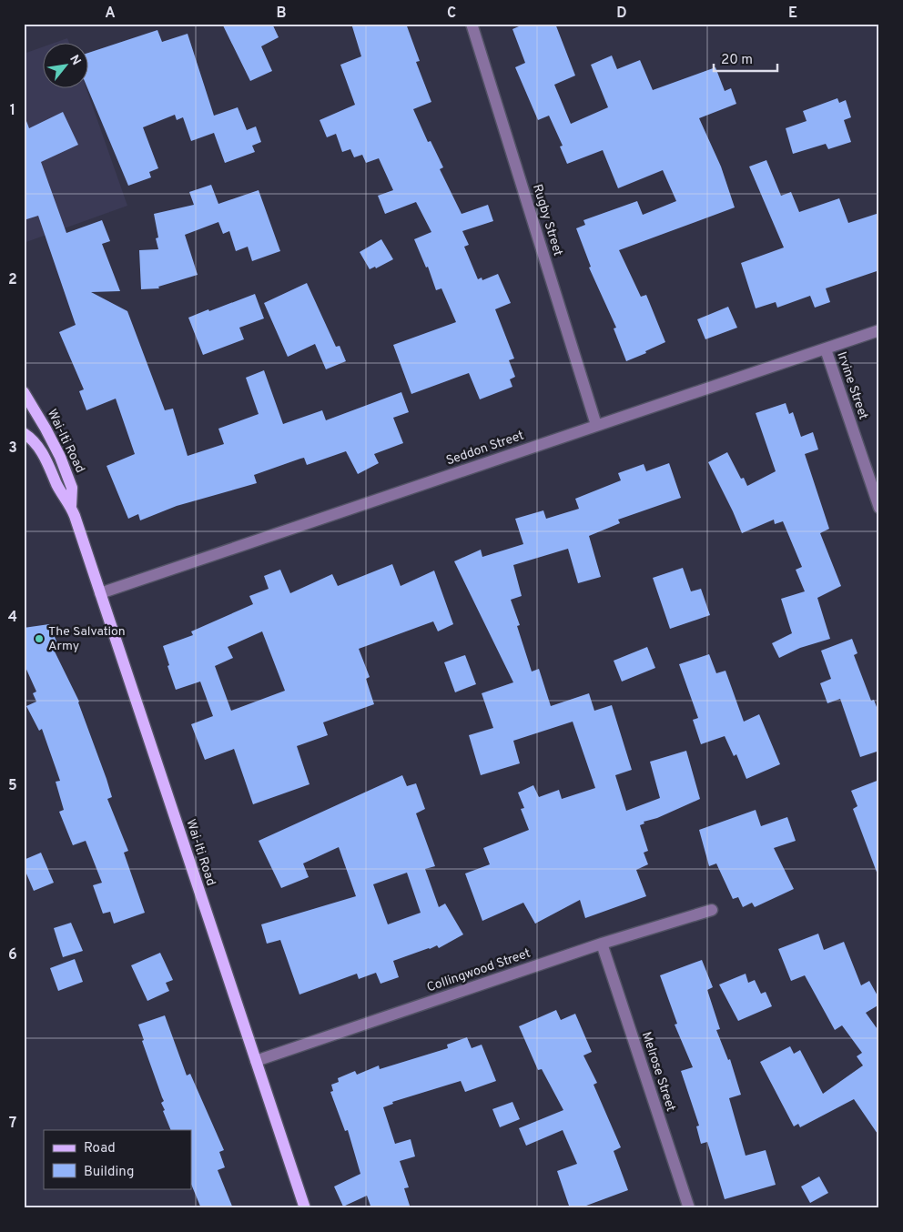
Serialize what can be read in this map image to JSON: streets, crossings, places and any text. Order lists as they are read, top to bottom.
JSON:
{
  "streets": {
    "main road": ["Wai-Iti Road"],
    "street": [
      "Rugby Street",
      "Irvine Street",
      "Seddon Street",
      "Collingwood Street",
      "Melrose Street"
    ]
  },
  "crossings": [
    ["Rugby Street", "Seddon Street"],
    ["Irvine Street", "Seddon Street"],
    ["Wai-Iti Road", "Seddon Street"],
    ["Wai-Iti Road", "Collingwood Street"],
    ["Collingwood Street", "Melrose Street"]
  ],
  "places": ["The Salvation Army"],
  "legend": ["Road", "Building"],
  "scale_bar": "20 m",
  "north": "top right",
  "grid": {
    "columns": [
      "A",
      "B",
      "C",
      "D",
      "E"
    ],
    "rows": [
      "1",
      "2",
      "3",
      "4",
      "5",
      "6",
      "7"
    ]
  }
}
